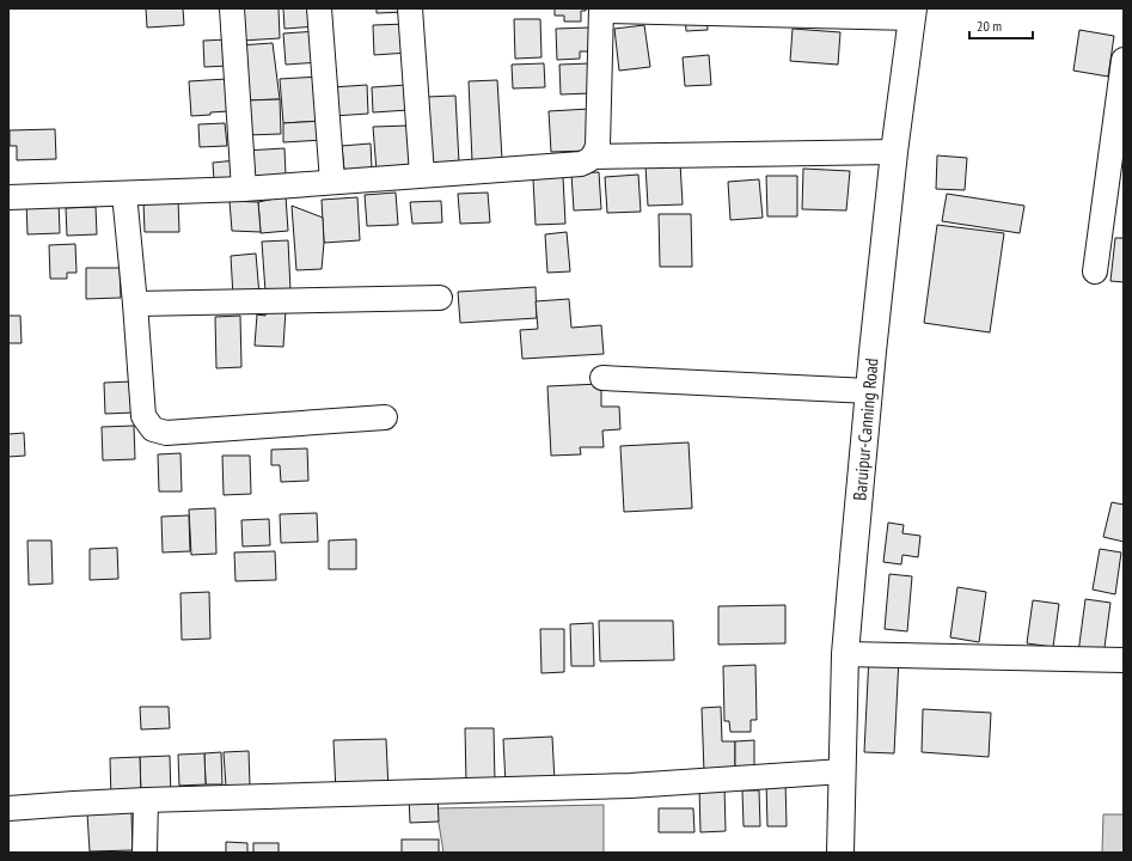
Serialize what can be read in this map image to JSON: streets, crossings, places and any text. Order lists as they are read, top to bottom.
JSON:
{
  "streets": {
    "main road": ["Baruipur-Canning Road"]
  },
  "scale_bar": "20 m"
}
